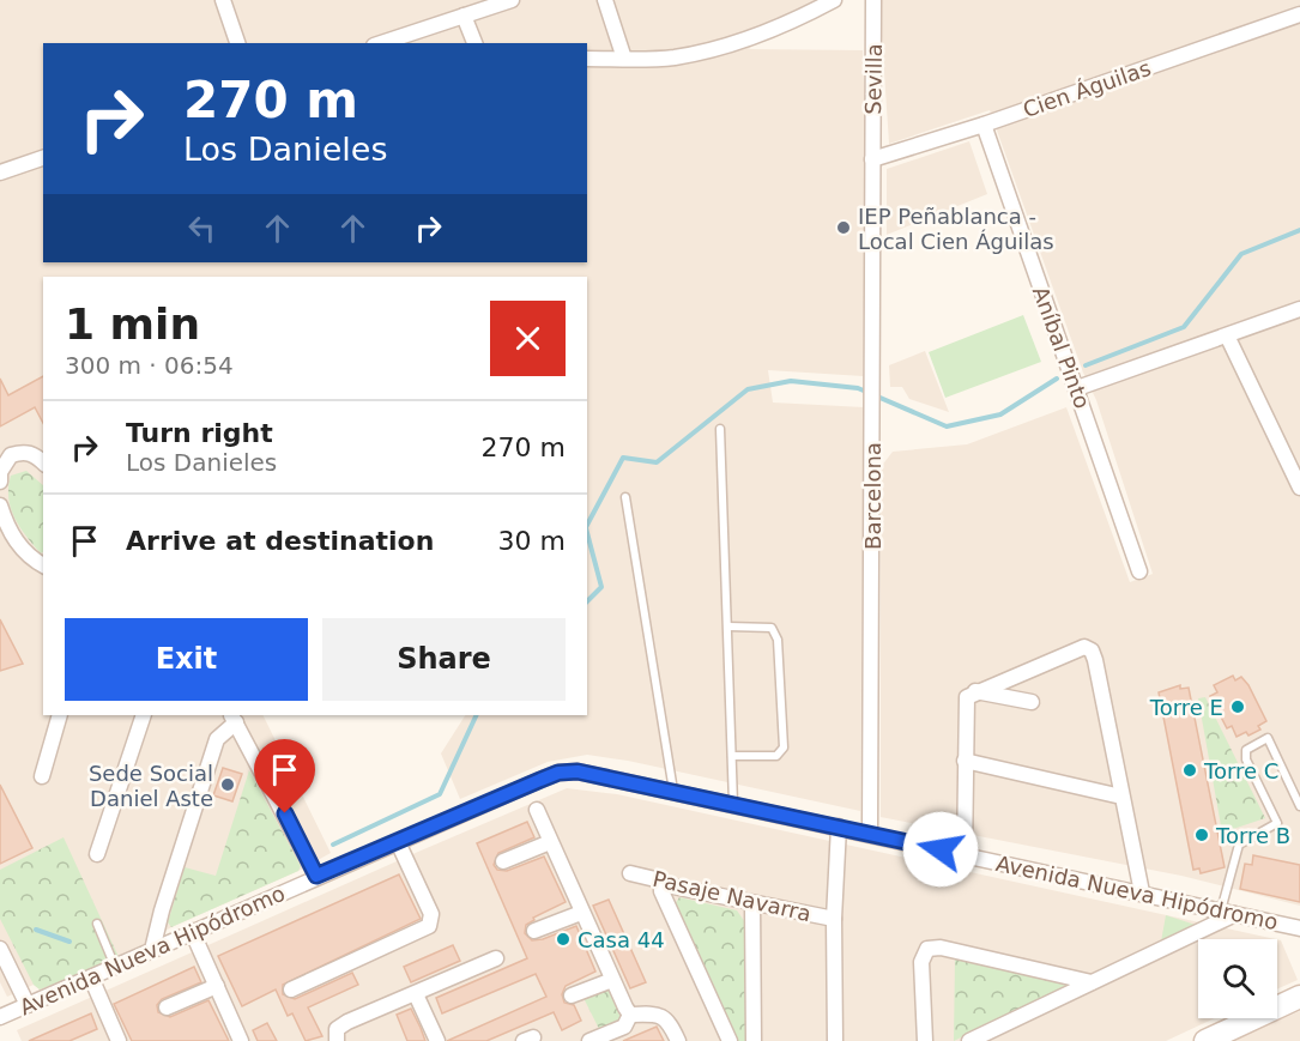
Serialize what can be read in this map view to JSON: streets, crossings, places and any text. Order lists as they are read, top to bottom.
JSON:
{
  "streets": {
    "street": [
      "Sevilla",
      "Cien Águilas",
      "Aníbal Pinto",
      "Barcelona",
      "Avenida Nueva Hipódromo",
      "Pasaje Navarra"
    ]
  },
  "crossings": [
    ["Sevilla", "Cien Águilas"],
    ["Sevilla", "Barcelona"],
    ["Cien Águilas", "Aníbal Pinto"],
    ["Cien Águilas", "Barcelona"],
    ["Barcelona", "Avenida Nueva Hipódromo"]
  ],
  "places": [
    "IEP Peñablanca - Local Cien Águilas",
    "Torre E",
    "Torre C",
    "Sede Social Daniel Aste",
    "Torre B",
    "Casa 44"
  ],
  "page": {
    "turn": ["270 m", "Los Danieles"],
    "heading": ["1 min", "300 m · 06:54"],
    "list": [
      {
        "name": "Turn right",
        "note": "Los Danieles",
        "value": "270 m"
      },
      {
        "name": "Arrive at destination",
        "value": "30 m"
      }
    ],
    "buttons": ["Exit", "Share"]
  }
}
